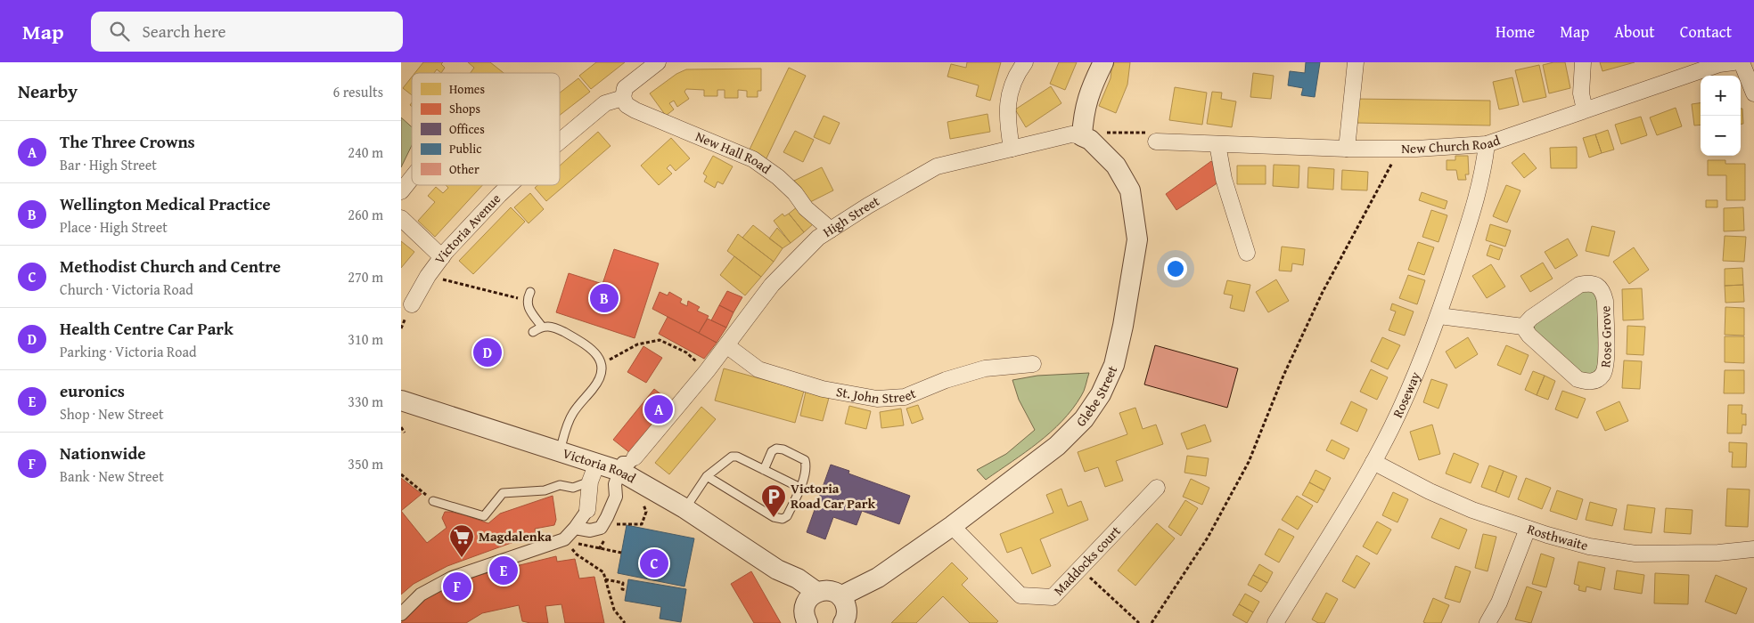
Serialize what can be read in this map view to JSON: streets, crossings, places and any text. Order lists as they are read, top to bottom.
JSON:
{
  "streets": {
    "street": [
      "New Church Road",
      "New Hall Road",
      "High Street",
      "Victoria Avenue",
      "Rose Grove",
      "St. John Street",
      "Glebe Street",
      "Roseway",
      "Victoria Road",
      "Rosthwaite",
      "Maddocks court"
    ]
  },
  "crossings": [
    ["New Church Road", "Roseway"],
    ["New Hall Road", "High Street"],
    ["New Hall Road", "Victoria Avenue"],
    ["High Street", "St. John Street"],
    ["High Street", "Glebe Street"],
    ["Glebe Street", "Victoria Road"],
    ["Glebe Street", "Maddocks court"],
    ["Roseway", "Rosthwaite"]
  ],
  "places": {
    "parking": ["Victoria Road Car Park"],
    "supermarket": ["Magdalenka"]
  },
  "legend": [
    "Homes",
    "Shops",
    "Offices",
    "Public",
    "Other"
  ],
  "page": {
    "header": "Map",
    "search": "Search here",
    "nav": [
      "Home",
      "Map",
      "About",
      "Contact"
    ],
    "heading": ["Nearby", "6 results"],
    "map_buttons": ["+", "−"],
    "list": [
      {
        "mark": "A",
        "name": "The Three Crowns",
        "note": "Bar · High Street",
        "value": "240 m"
      },
      {
        "mark": "B",
        "name": "Wellington Medical Practice",
        "note": "Place · High Street",
        "value": "260 m"
      },
      {
        "mark": "C",
        "name": "Methodist Church and Centre",
        "note": "Church · Victoria Road",
        "value": "270 m"
      },
      {
        "mark": "D",
        "name": "Health Centre Car Park",
        "note": "Parking · Victoria Road",
        "value": "310 m"
      },
      {
        "mark": "E",
        "name": "euronics",
        "note": "Shop · New Street",
        "value": "330 m"
      },
      {
        "mark": "F",
        "name": "Nationwide",
        "note": "Bank · New Street",
        "value": "350 m"
      }
    ],
    "pins": [
      "B",
      "D",
      "A",
      "C",
      "E",
      "F"
    ]
  }
}
